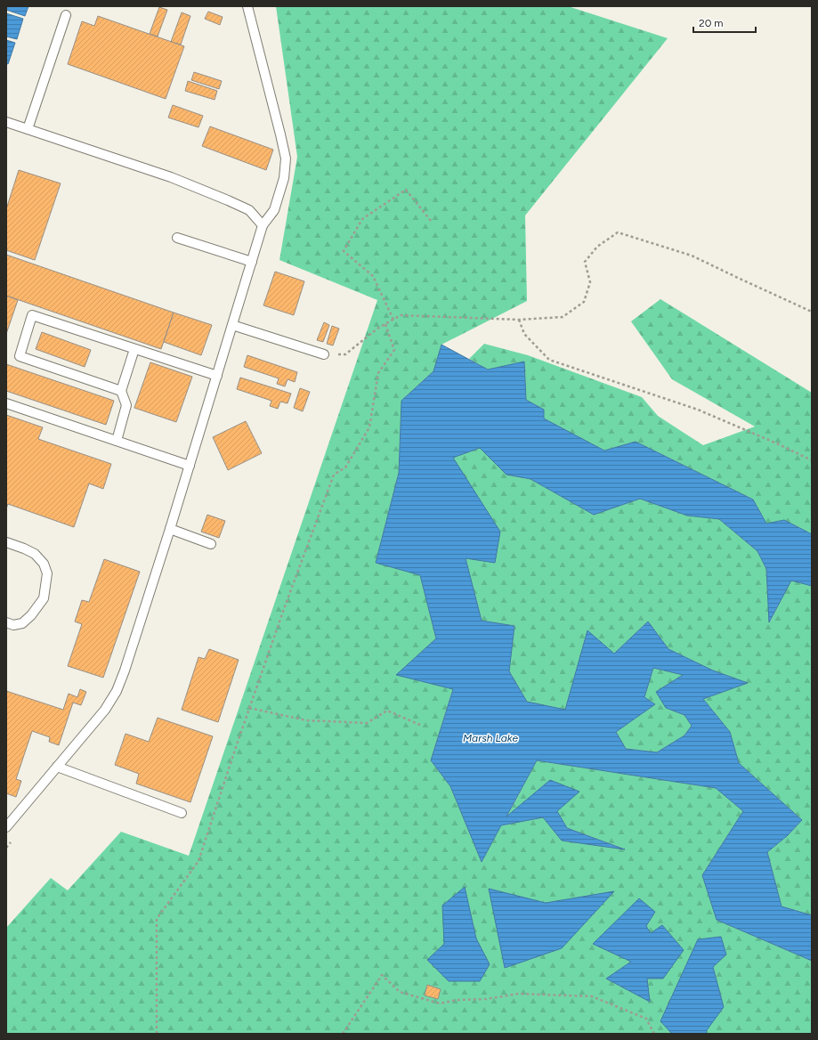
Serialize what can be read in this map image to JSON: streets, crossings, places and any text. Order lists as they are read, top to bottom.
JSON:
{
  "water": ["Marsh Lake"],
  "scale_bar": "20 m"
}
